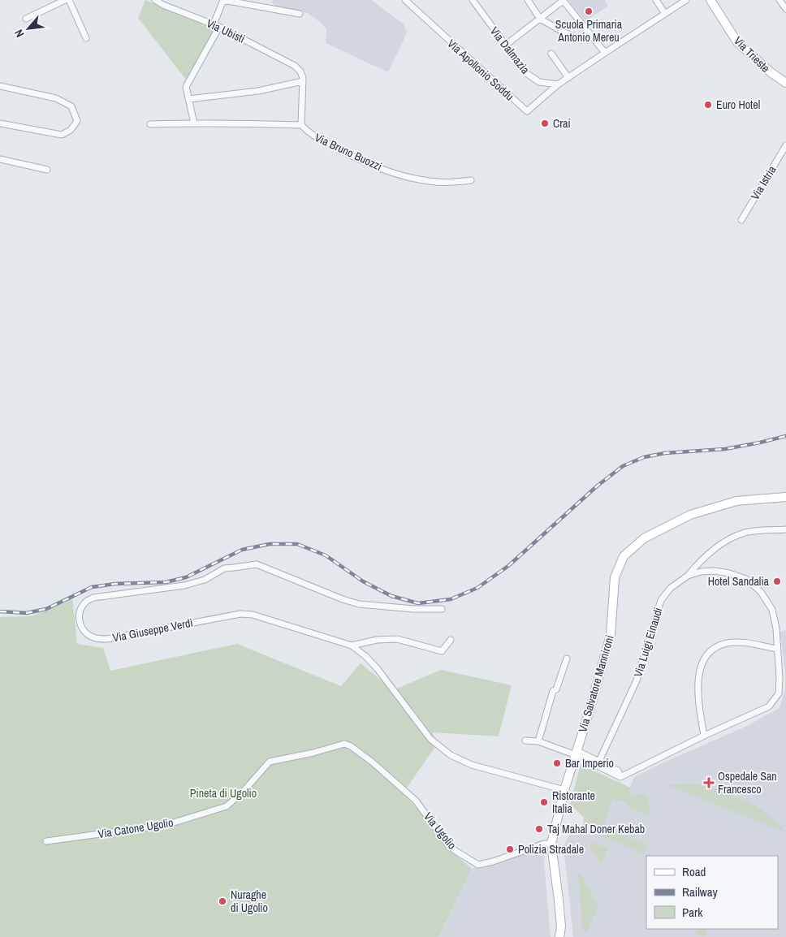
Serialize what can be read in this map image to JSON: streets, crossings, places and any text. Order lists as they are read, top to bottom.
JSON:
{
  "streets": {
    "street": [
      "Via Ubisti",
      "Via Dalmazia",
      "Via Trieste",
      "Via Apollonio Soddu",
      "Via Bruno Buozzi",
      "Via Istria",
      "Via Giuseppe Verdi",
      "Via Luigi Einaudi",
      "Via Salvatore Mannironi",
      "Via Catone Ugolio",
      "Via Ugolio"
    ]
  },
  "crossings": [
    ["Via Dalmazia", "Via Apollonio Soddu"],
    ["Via Giuseppe Verdi", "Via Salvatore Mannironi"],
    ["Via Salvatore Mannironi", "Via Ugolio"],
    ["Via Catone Ugolio", "Via Ugolio"]
  ],
  "parks": ["Pineta di Ugolio"],
  "places": {
    "other": [
      "Scuola Primaria Antonio Mereu",
      "Euro Hotel",
      "Crai",
      "Hotel Sandalia",
      "Bar Imperio",
      "Ristorante Italia",
      "Taj Mahal Doner Kebab",
      "Polizia Stradale",
      "Nuraghe di Ugolio"
    ],
    "health": ["Ospedale San Francesco"]
  },
  "legend": ["Road", "Railway", "Park"],
  "north": "bottom left"
}
